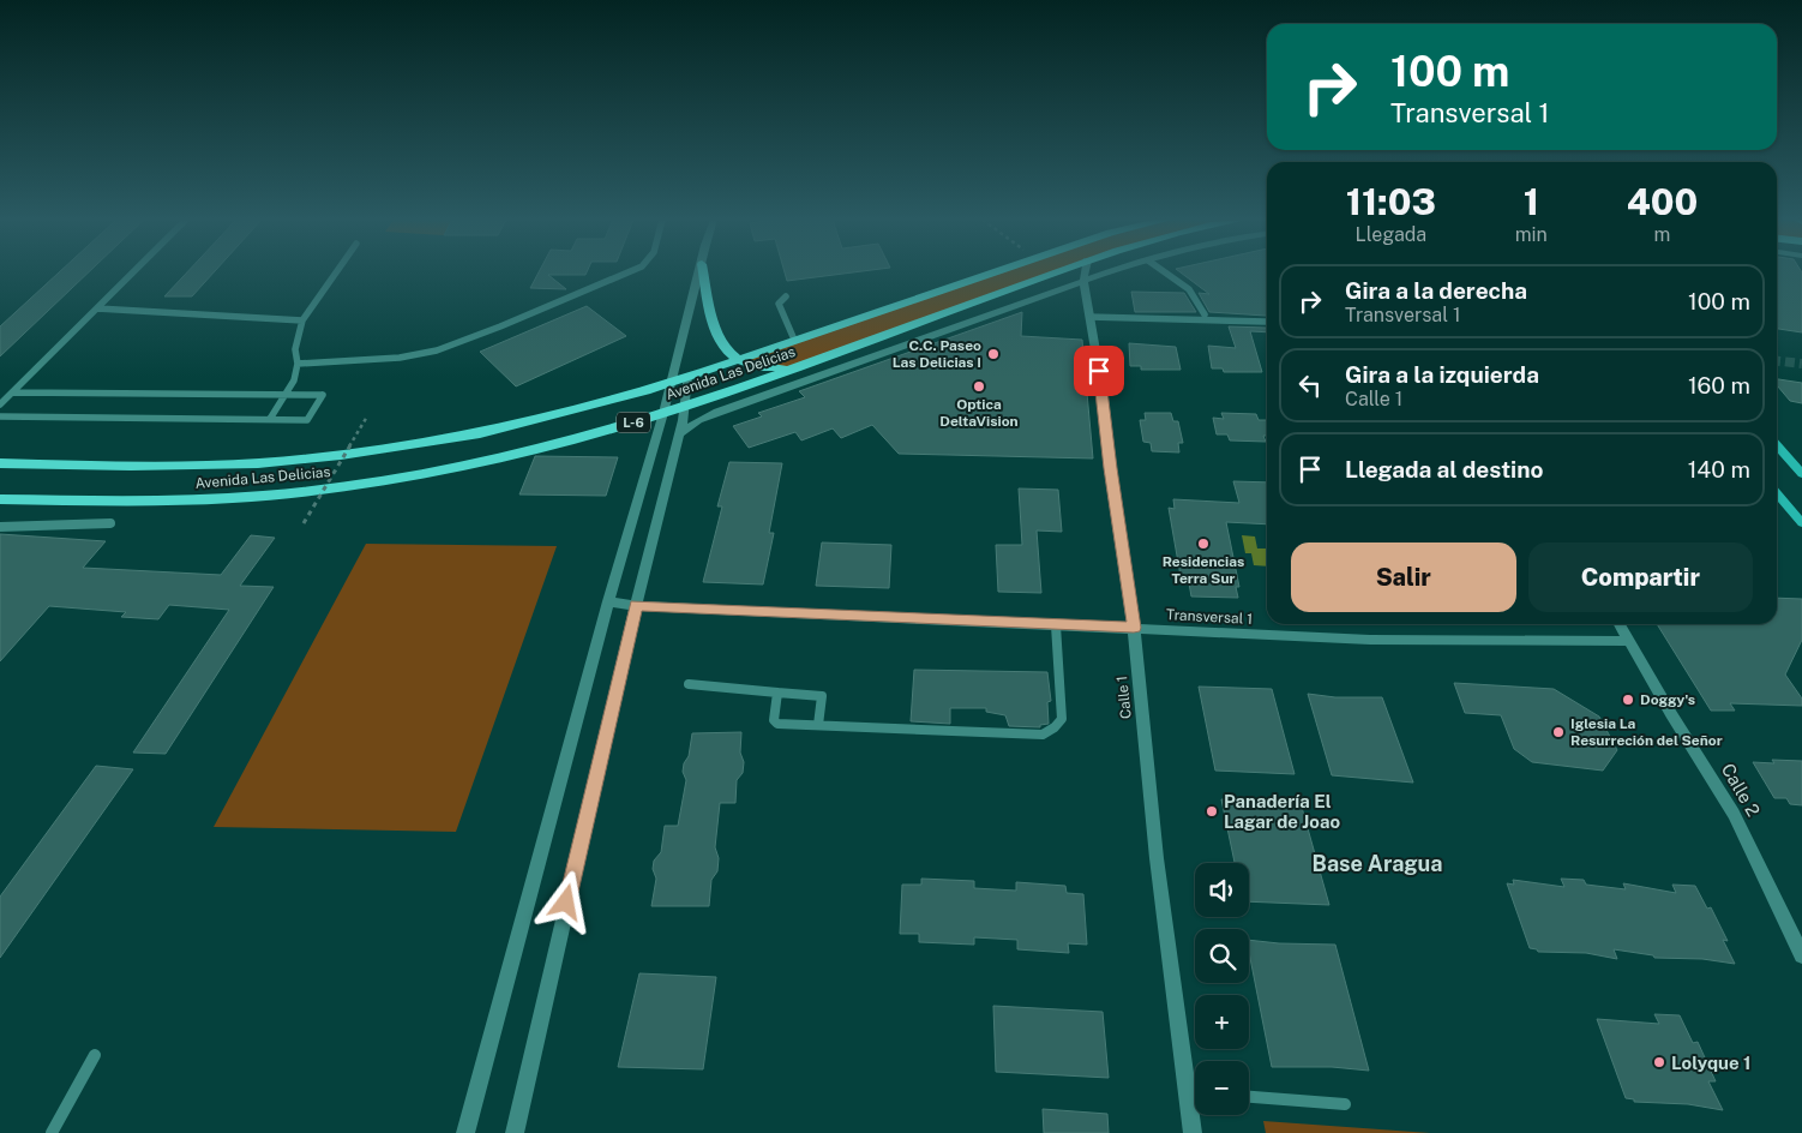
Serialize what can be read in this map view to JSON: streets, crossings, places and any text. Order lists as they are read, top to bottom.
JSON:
{
  "streets": {
    "main road": ["Avenida Las Delicias", "L-6"],
    "street": ["Transversal 1", "Calle 1", "Calle 2"]
  },
  "crossings": [
    ["Avenida Las Delicias", "L-6"],
    ["Transversal 1", "Calle 1"],
    ["Transversal 1", "Calle 2"]
  ],
  "districts": ["Base Aragua"],
  "places": [
    "C.C. Paseo Las Delicias I",
    "Optica DeltaVision",
    "Residencias Terra Sur",
    "Doggy's",
    "Iglesia La Resurreción del Señor",
    "Panadería El Lagar de Joao",
    "Lolyque 1"
  ],
  "page": {
    "turn": ["100 m", "Transversal 1"],
    "eta": [
      "11:03",
      "Llegada",
      "1",
      "min",
      "400",
      "m"
    ],
    "list": [
      {
        "name": "Gira a la derecha",
        "note": "Transversal 1",
        "value": "100 m"
      },
      {
        "name": "Gira a la izquierda",
        "note": "Calle 1",
        "value": "160 m"
      },
      {
        "name": "Llegada al destino",
        "value": "140 m"
      }
    ],
    "buttons": ["Salir", "Compartir"],
    "map_buttons": ["+", "−"]
  }
}
